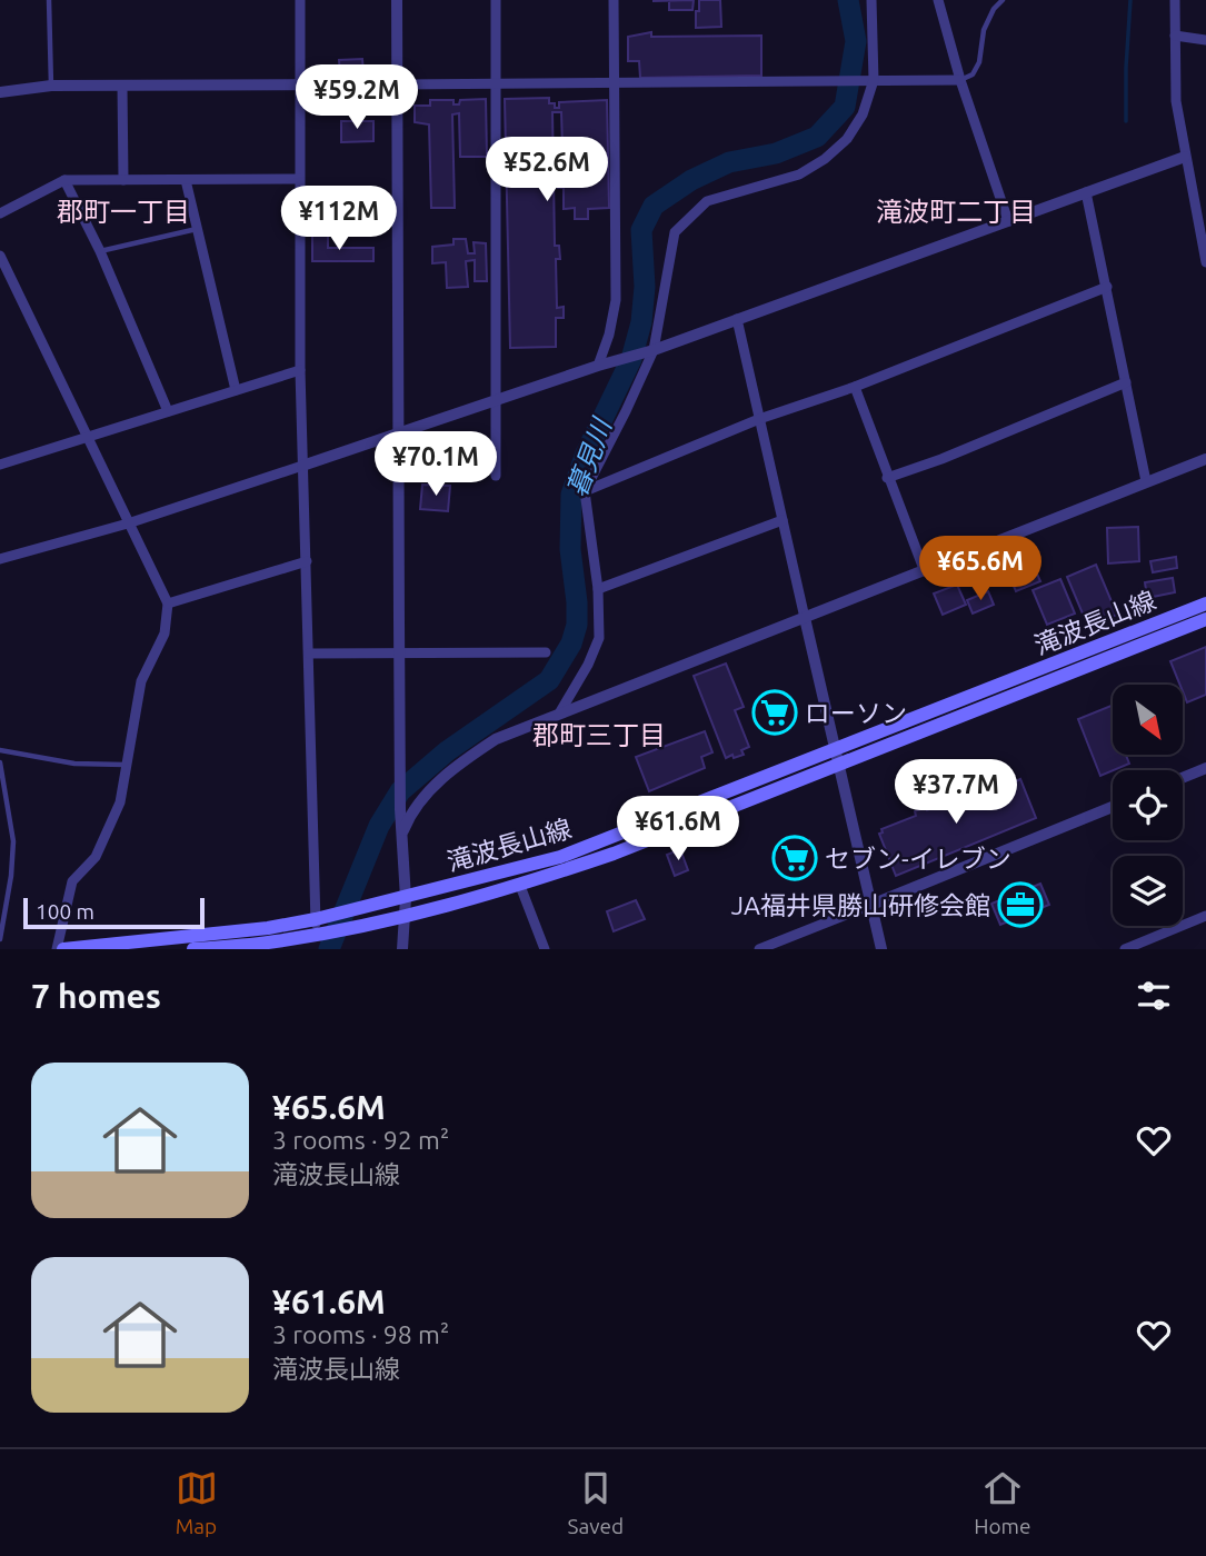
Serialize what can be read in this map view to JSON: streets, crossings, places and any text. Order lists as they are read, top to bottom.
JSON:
{
  "streets": {
    "main road": ["滝波長山線"]
  },
  "districts": ["郡町一丁目", "滝波町二丁目", "郡町三丁目"],
  "water": ["暮見川"],
  "places": {
    "supermarket": ["ローソン", "セブン-イレブン"],
    "office": ["JA福井県勝山研修会館"]
  },
  "scale_bar": "100 m",
  "north": "bottom right",
  "page": {
    "price": [
      "¥59.2M",
      "¥52.6M",
      "¥112M",
      "¥70.1M",
      "¥65.6M",
      "¥37.7M",
      "¥61.6M"
    ],
    "scale": "100 m",
    "heading": "7 homes",
    "list": [
      {
        "name": "¥65.6M",
        "note": "3 rooms · 92 m² · 滝波長山線"
      },
      {
        "name": "¥61.6M",
        "note": "3 rooms · 98 m² · 滝波長山線"
      }
    ],
    "tabs": ["Map", "Saved", "Home"]
  }
}
